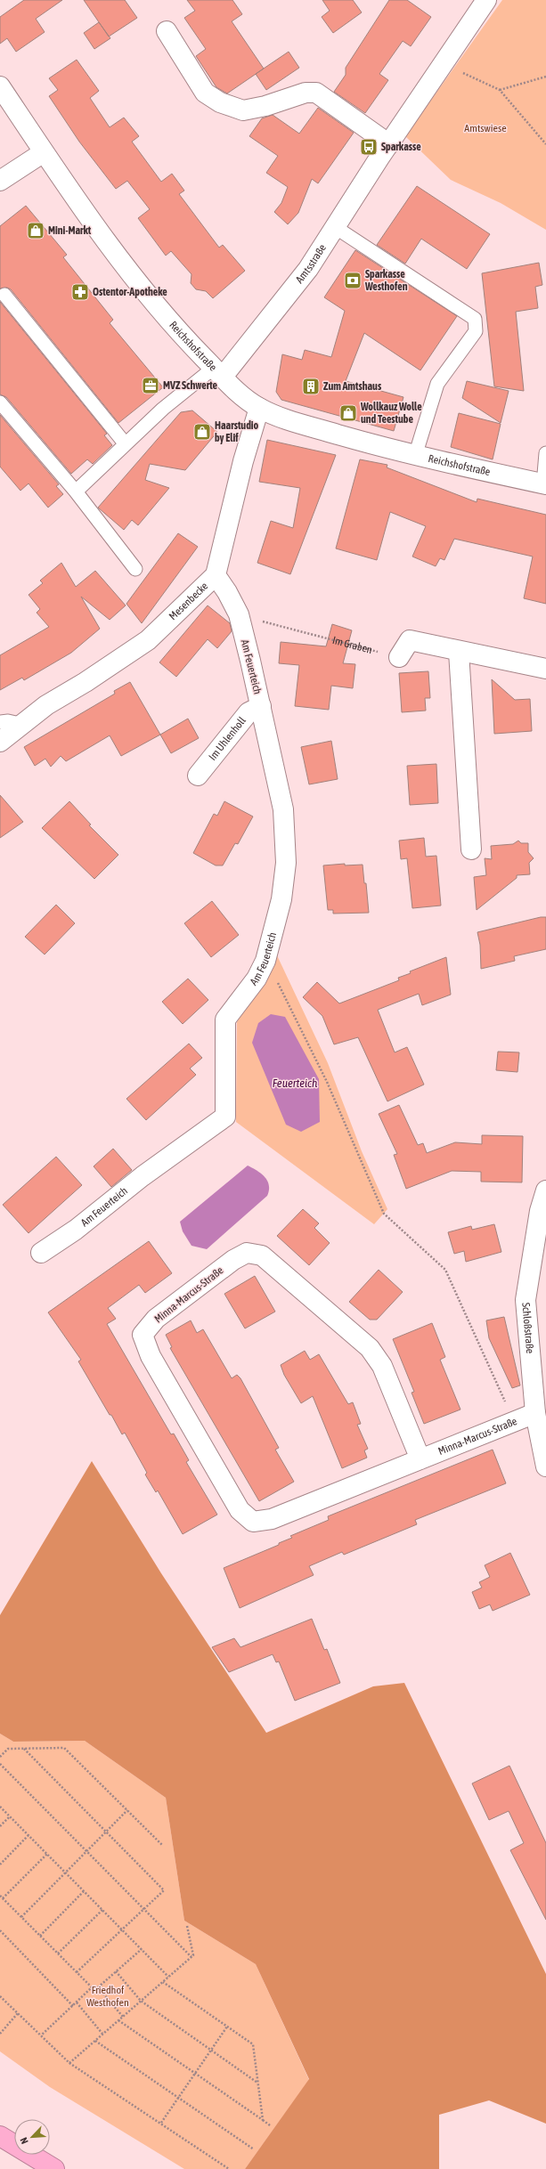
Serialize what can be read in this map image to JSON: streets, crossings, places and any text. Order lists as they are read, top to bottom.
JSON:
{
  "streets": {
    "street": [
      "Amtsstraße",
      "Reichshofstraße",
      "Mesenbecke",
      "Am Feuerteich",
      "Im Uhlenholl",
      "Minna-Marcus-Straße",
      "Schloßstraße"
    ],
    "path": ["Im Graben"]
  },
  "crossings": [
    ["Amtsstraße", "Reichshofstraße"],
    ["Reichshofstraße", "Mesenbecke"],
    ["Mesenbecke", "Am Feuerteich"],
    ["Im Graben", "Am Feuerteich"],
    ["Am Feuerteich", "Im Uhlenholl"],
    ["Minna-Marcus-Straße", "Schloßstraße"]
  ],
  "water": ["Feuerteich"],
  "parks": ["Amtswiese", "Friedhof Westhofen"],
  "places": {
    "bus stop": ["Sparkasse"],
    "shop": ["Mini-Markt", "Wollkauz Wolle und Teestube", "Haarstudio by Elif"],
    "bank": ["Sparkasse Westhofen"],
    "pharmacy": ["Ostentor-Apotheke"],
    "office": ["MVZ Schwerte"],
    "building": ["Zum Amtshaus"]
  },
  "north": "bottom left"
}
